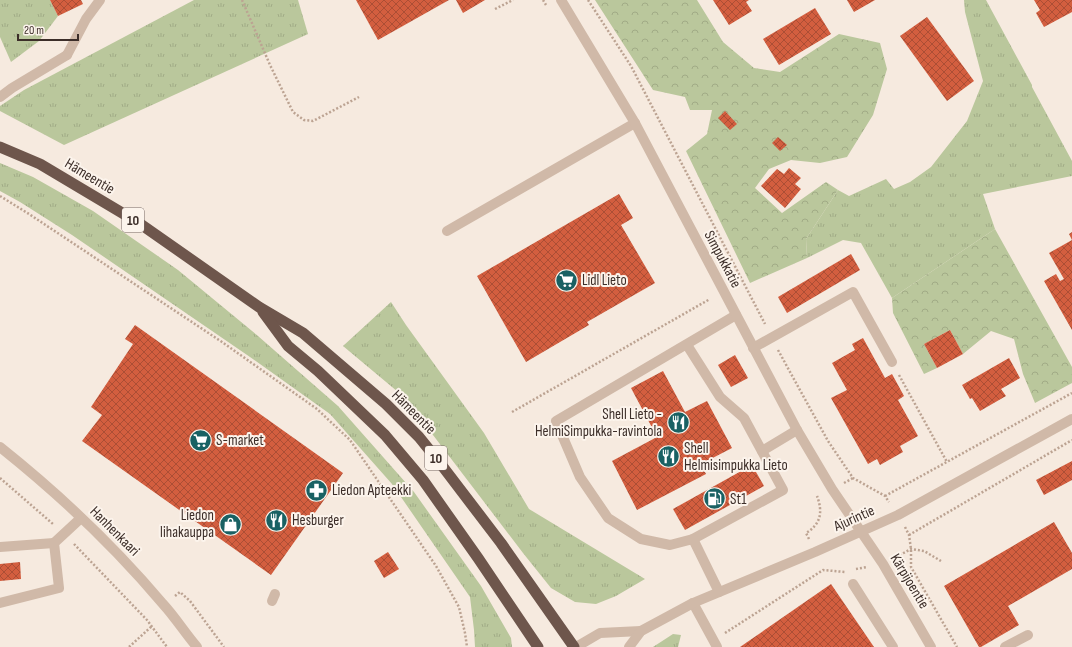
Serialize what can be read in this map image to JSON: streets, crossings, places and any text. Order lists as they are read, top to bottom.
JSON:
{
  "streets": {
    "highway": ["Hämeentie", "10"],
    "street": [
      "Simpukkatie",
      "Ajurintie",
      "Hanhenkaari",
      "Kärpijoentie"
    ]
  },
  "crossings": [
    ["Hämeentie", "Ajurintie"],
    ["Simpukkatie", "Ajurintie"],
    ["Simpukkatie", "Kärpijoentie"],
    ["Ajurintie", "Kärpijoentie"]
  ],
  "places": {
    "supermarket": ["Lidl Lieto", "S-market"],
    "restaurant": ["Shell Lieto - HelmiSimpukka-ravintola", "Shell Helmisimpukka Lieto", "Hesburger"],
    "pharmacy": ["Liedon Apteekki"],
    "fuel station": ["St1"],
    "shop": ["Liedon lihakauppa"]
  },
  "scale_bar": "20 m"
}
